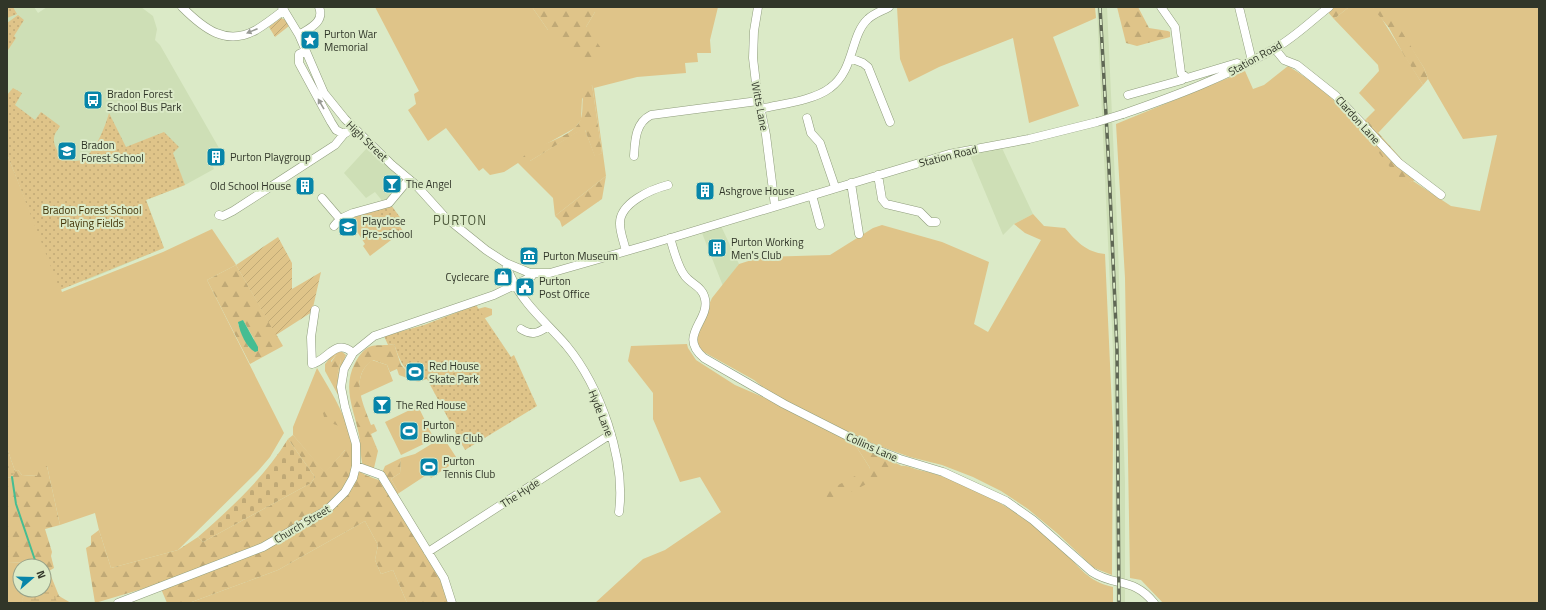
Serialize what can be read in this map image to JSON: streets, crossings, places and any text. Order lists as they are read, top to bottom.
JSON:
{
  "streets": {
    "street": [
      "Station Road",
      "Witts Lane",
      "Clardon Lane",
      "High Street",
      "Hyde Lane",
      "Collins Lane",
      "The Hyde",
      "Church Street"
    ]
  },
  "crossings": [
    ["Station Road", "Witts Lane"],
    ["Station Road", "Clardon Lane"],
    ["Station Road", "High Street"],
    ["Station Road", "Collins Lane"],
    ["High Street", "Church Street"],
    ["Hyde Lane", "The Hyde"],
    ["Hyde Lane", "Church Street"]
  ],
  "districts": ["PURTON"],
  "parks": ["Bradon Forest School Playing Fields"],
  "places": {
    "place": ["Purton War Memorial"],
    "bus stop": ["Bradon Forest School Bus Park"],
    "school or university": ["Bradon Forest School", "Playclose Pre-school"],
    "building": [
      "Purton Playgroup",
      "Old School House",
      "Ashgrove House",
      "Purton Working Men's Club"
    ],
    "bar": ["The Angel", "The Red House"],
    "museum": ["Purton Museum"],
    "shop": ["Cyclecare"],
    "public building": ["Purton Post Office"],
    "sports": ["Red House Skate Park", "Purton Bowling Club", "Purton Tennis Club"]
  },
  "north": "right"
}
